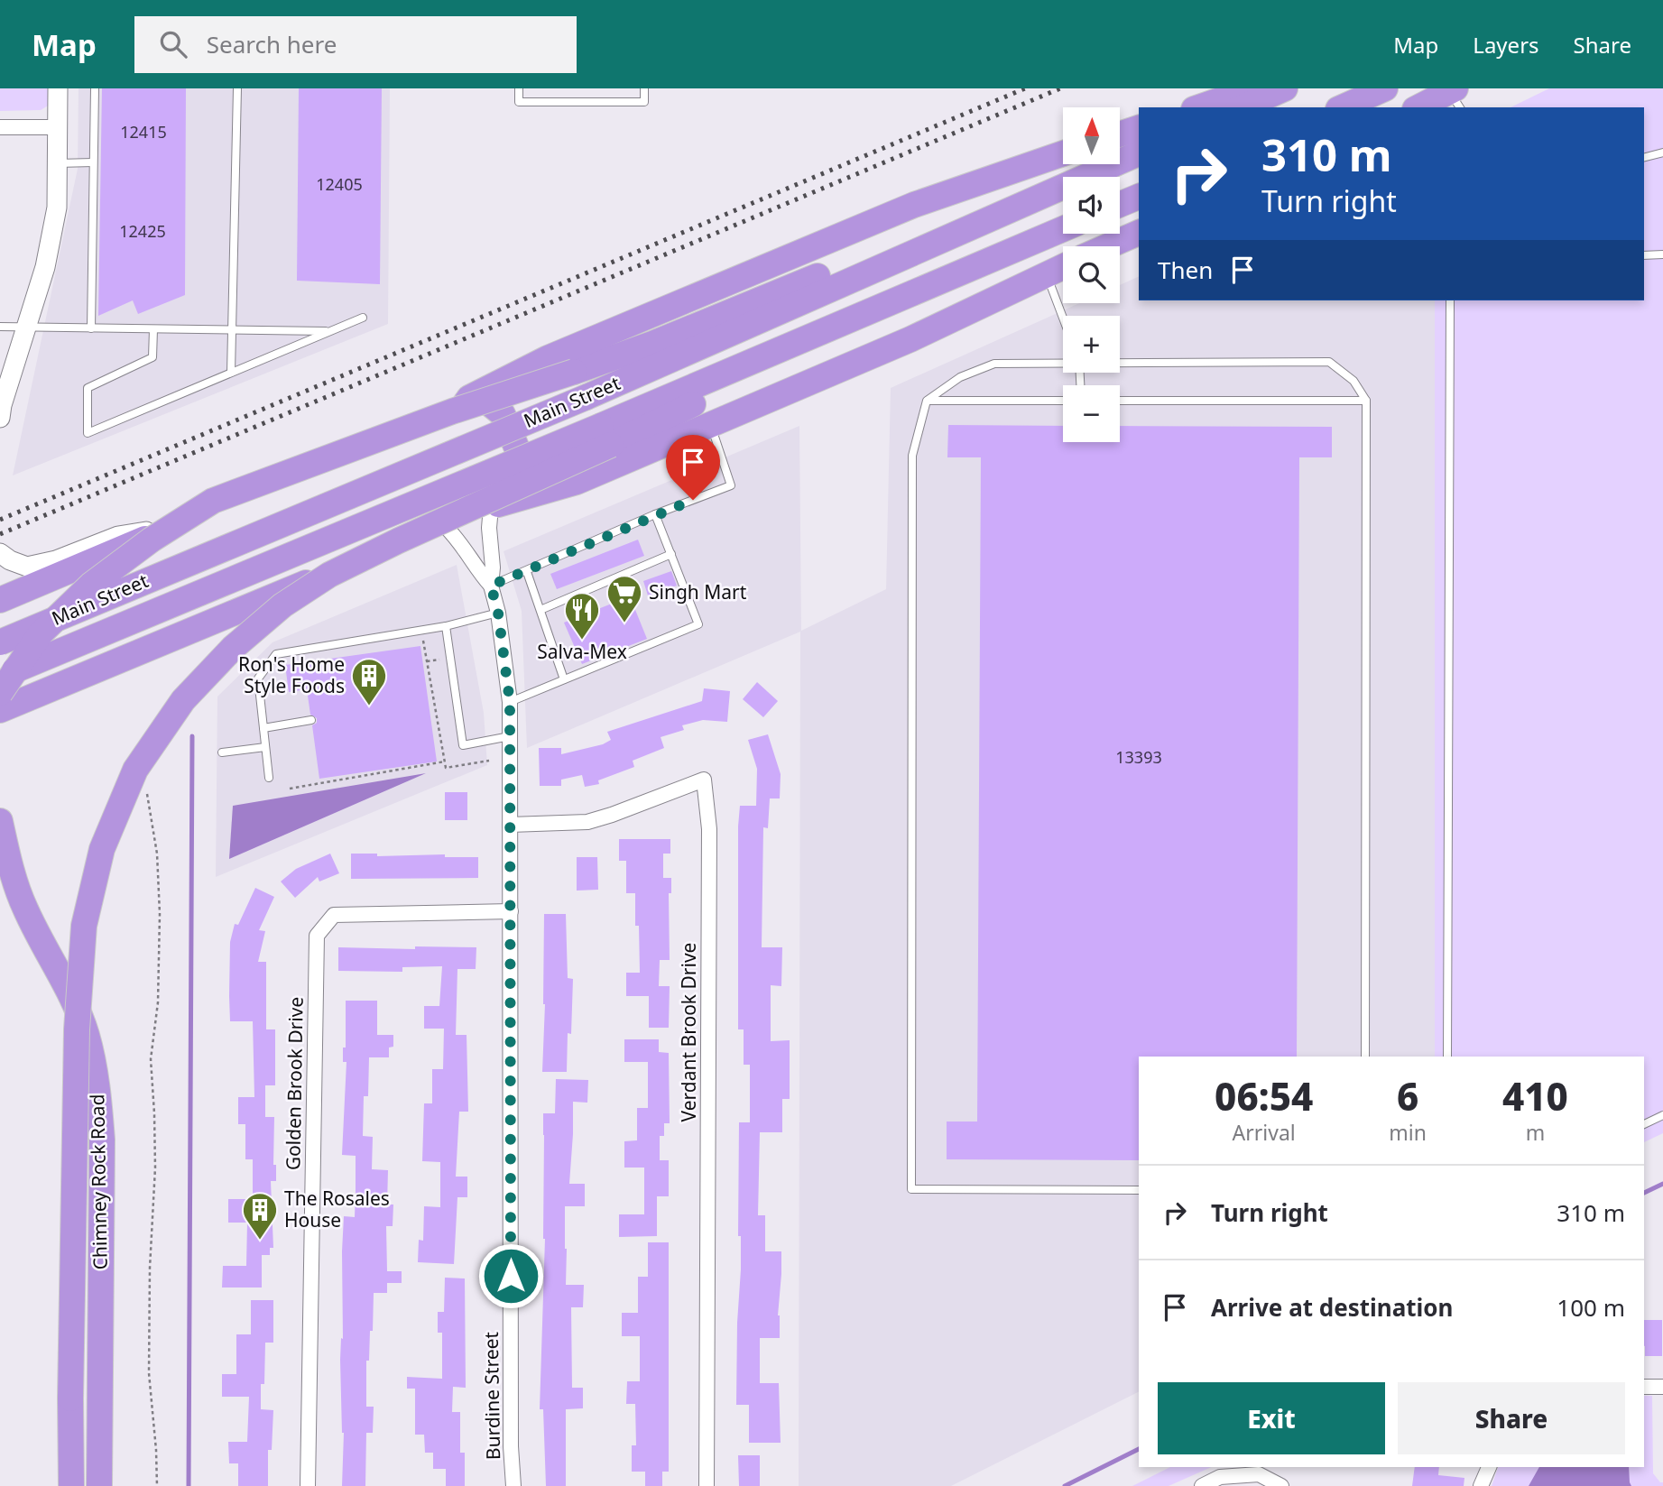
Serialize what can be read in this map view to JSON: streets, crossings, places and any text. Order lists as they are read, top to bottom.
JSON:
{
  "streets": {
    "highway": ["Main Street", "Chimney Rock Road"],
    "street": ["Verdant Brook Drive", "Golden Brook Drive", "Burdine Street"]
  },
  "crossings": [
    ["Verdant Brook Drive", "Burdine Street"],
    ["Golden Brook Drive", "Burdine Street"]
  ],
  "places": {
    "supermarket": ["Singh Mart"],
    "restaurant": ["Salva-Mex"],
    "building": ["Ron's Home Style Foods", "The Rosales House"]
  },
  "house_numbers": [
    "12415",
    "12405",
    "12425",
    "13393"
  ],
  "north": "top",
  "page": {
    "header": "Map",
    "search": "Search here",
    "nav": ["Map", "Layers", "Share"],
    "map_buttons": ["+", "−"],
    "turn": ["310 m", "Turn right"],
    "then": "Then",
    "eta": [
      "06:54",
      "Arrival",
      "6",
      "min",
      "410",
      "m"
    ],
    "list": [
      {
        "name": "Turn right",
        "value": "310 m"
      },
      {
        "name": "Arrive at destination",
        "value": "100 m"
      }
    ],
    "buttons": ["Exit", "Share"]
  }
}
